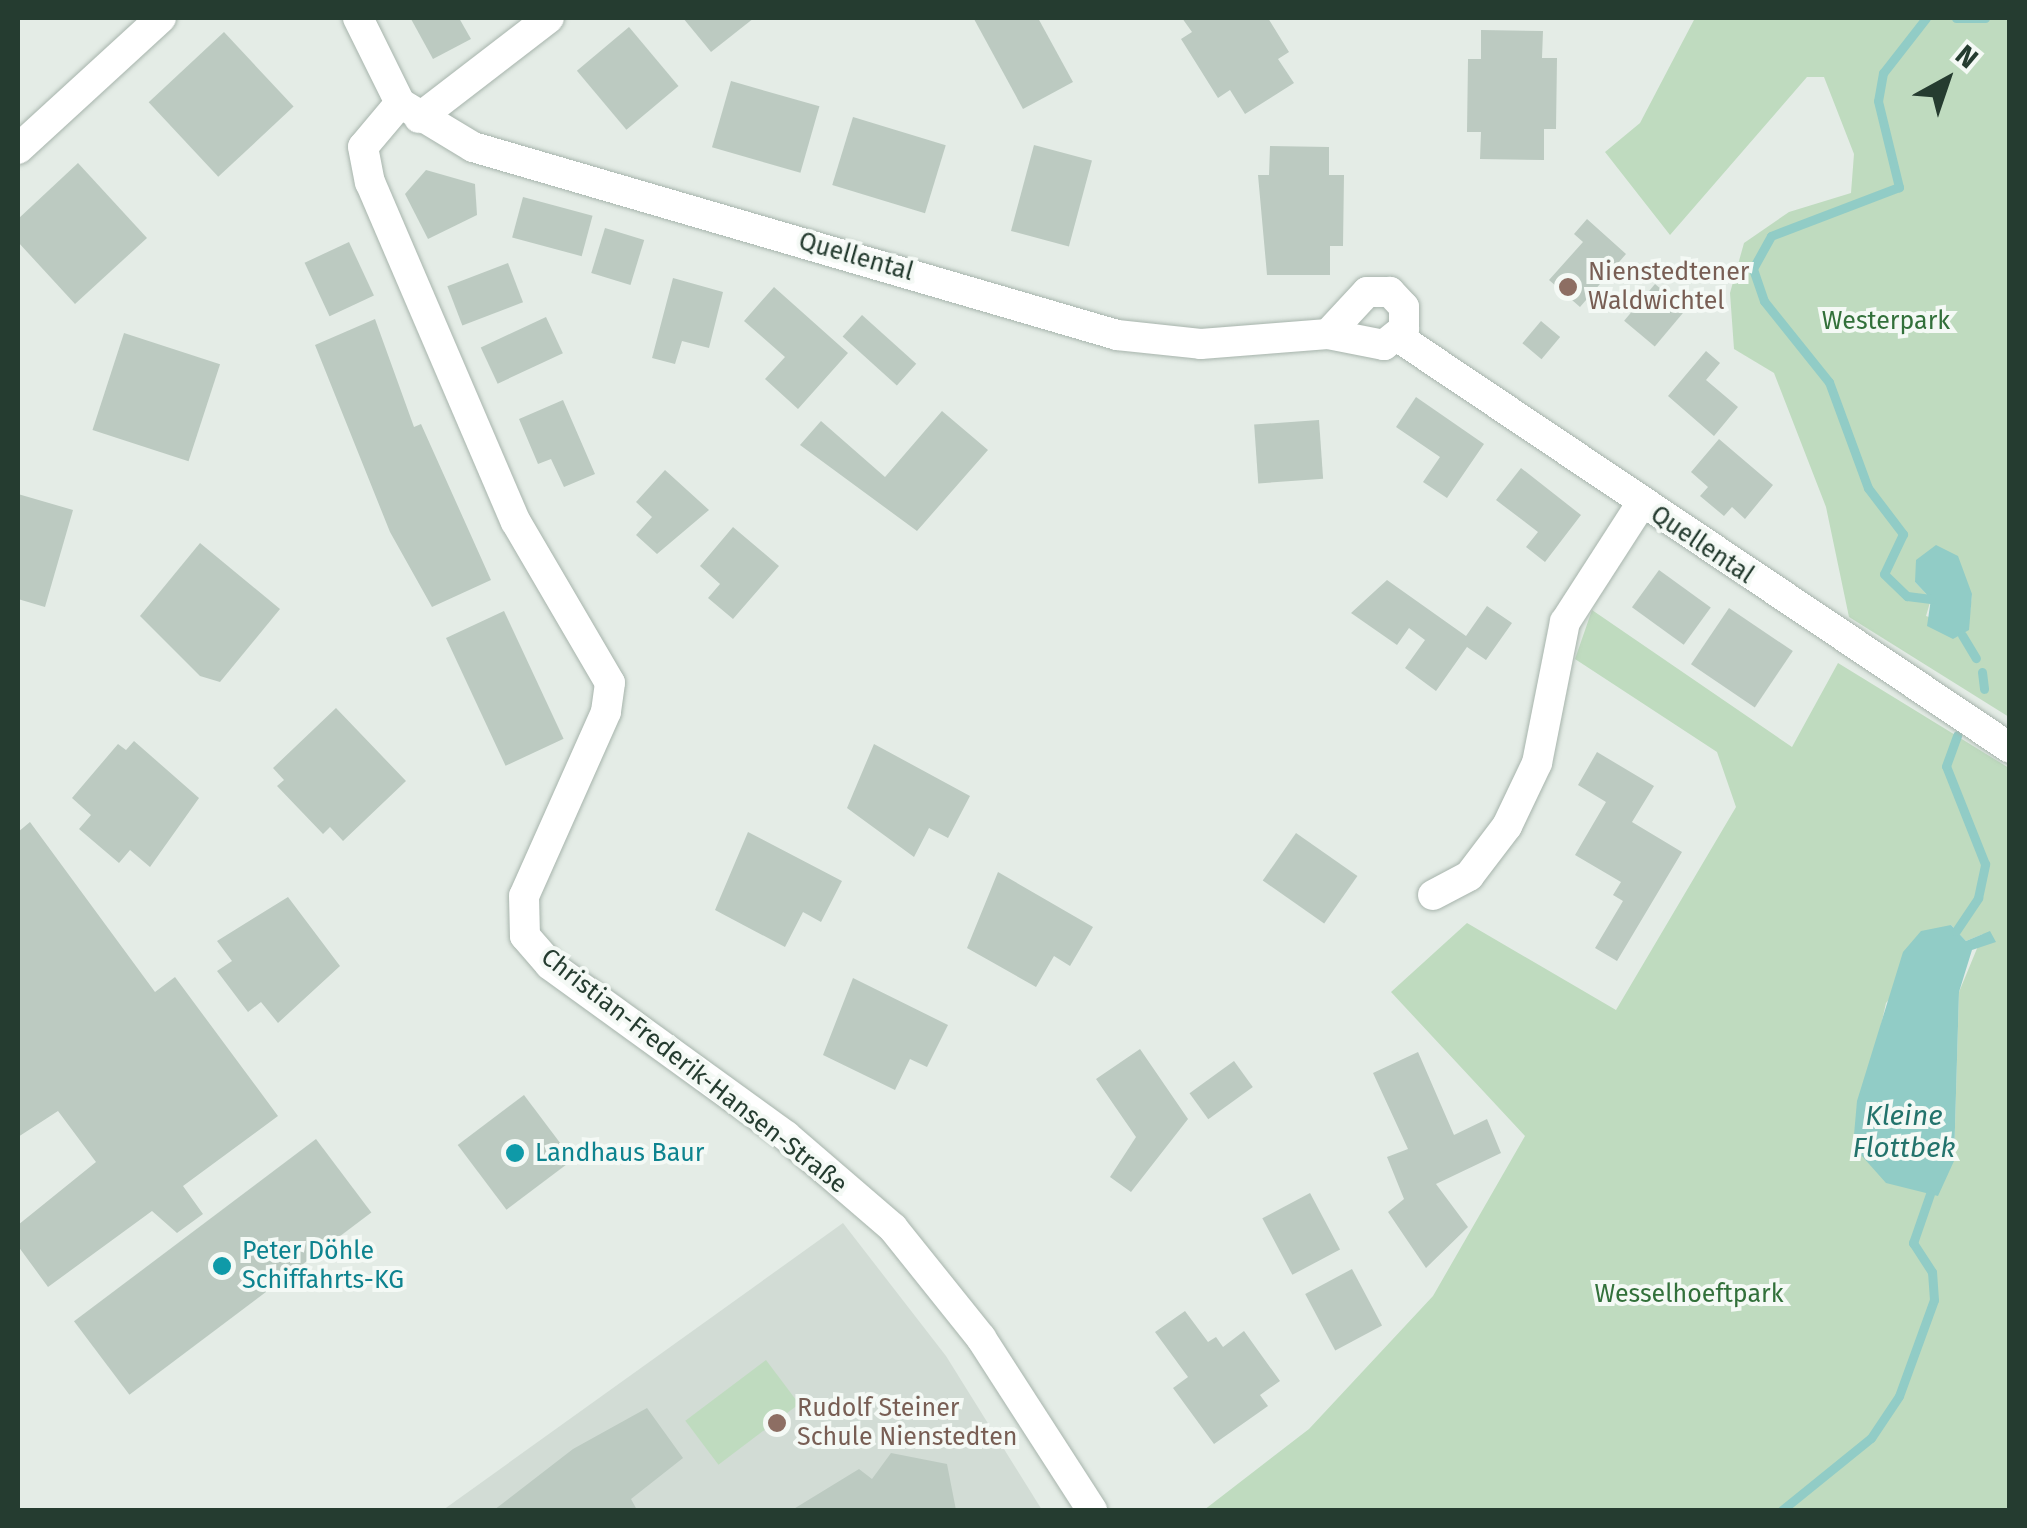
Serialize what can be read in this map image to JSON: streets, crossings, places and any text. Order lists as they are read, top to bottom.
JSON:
{
  "streets": {
    "street": ["Quellental", "Christian-Frederik-Hansen-Straße"]
  },
  "crossings": [
    ["Quellental", "Christian-Frederik-Hansen-Straße"]
  ],
  "water": ["Kleine Flottbek"],
  "parks": ["Westerpark", "Wesselhoeftpark"],
  "places": [
    "Nienstedtener Waldwichtel",
    "Landhaus Baur",
    "Peter Döhle Schiffahrts-KG",
    "Rudolf Steiner Schule Nienstedten"
  ],
  "north": "top right"
}
